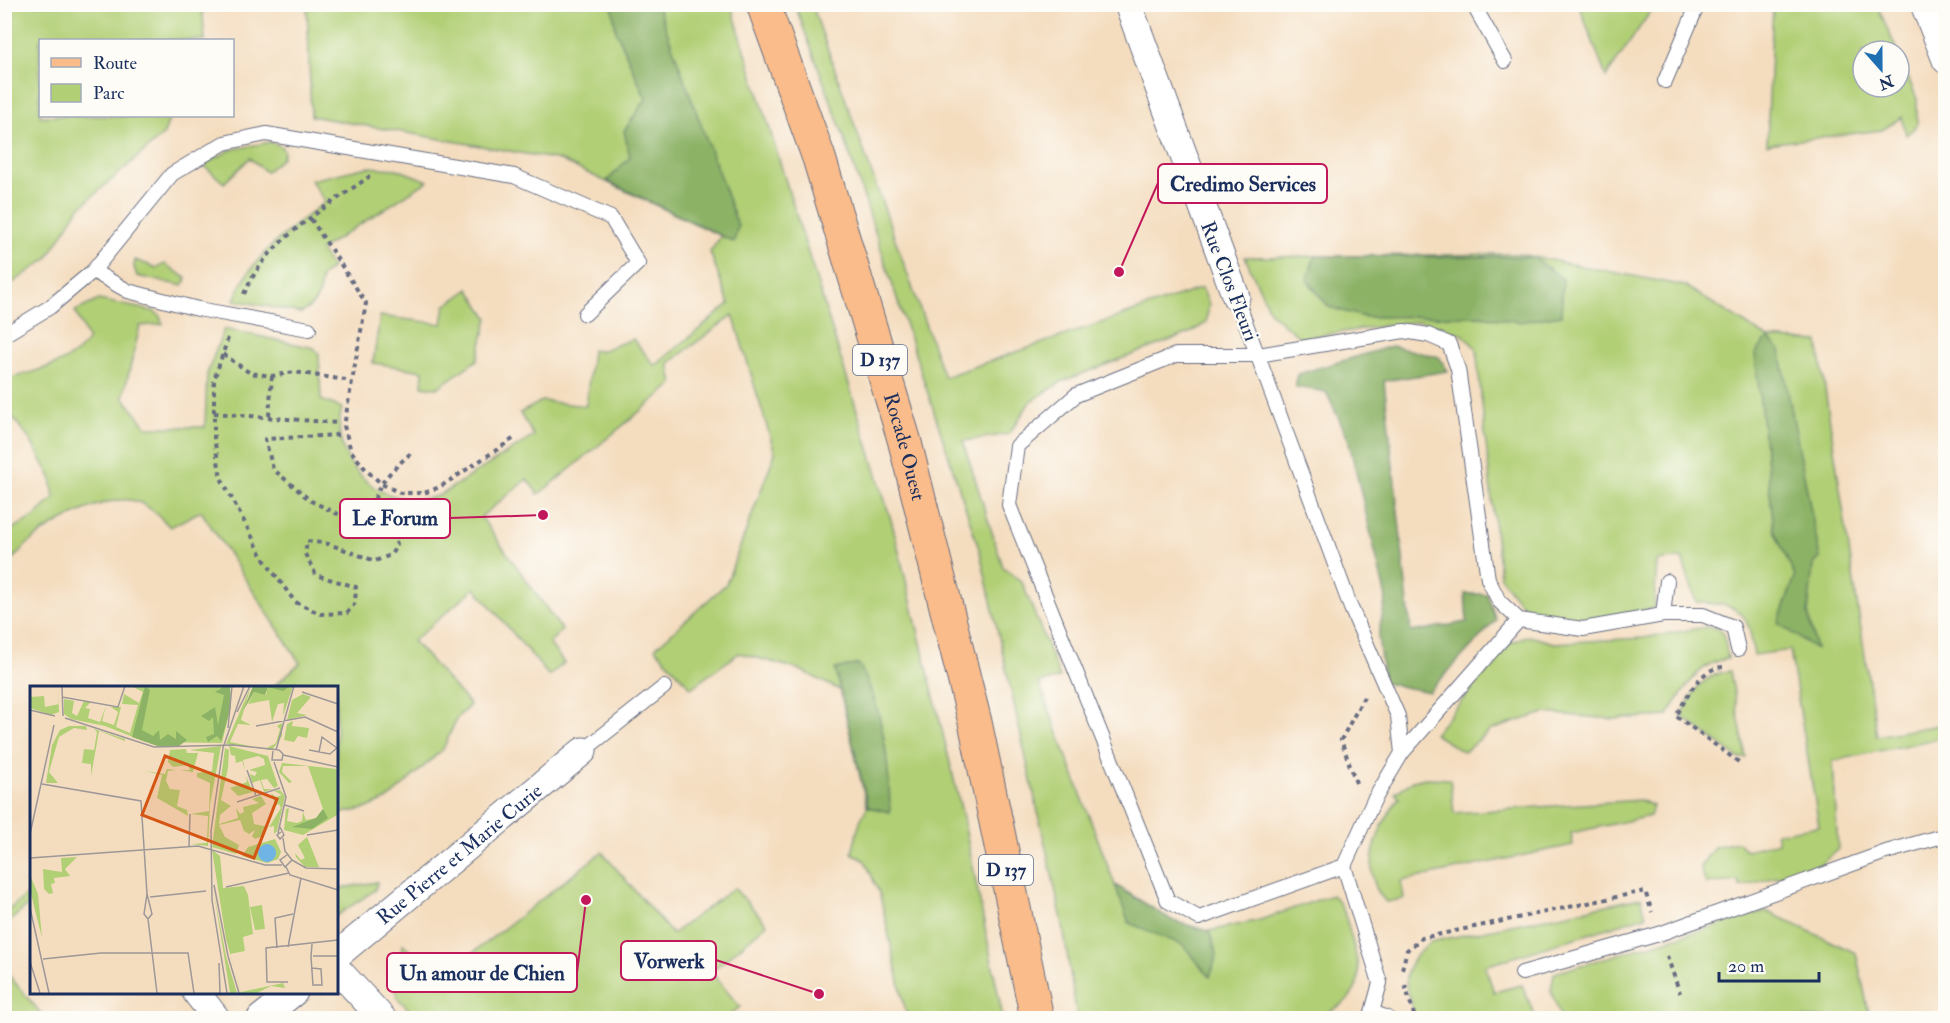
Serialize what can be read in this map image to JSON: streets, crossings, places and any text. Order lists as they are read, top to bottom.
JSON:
{
  "streets": {
    "main road": ["D 137", "Rocade Ouest"],
    "street": ["Rue Clos Fleuri", "Rue Pierre et Marie Curie"]
  },
  "places": [
    "Credimo Services",
    "Le Forum",
    "Un amour de Chien",
    "Vorwerk"
  ],
  "legend": ["Route", "Parc"],
  "scale_bar": "20 m",
  "north": "bottom"
}
